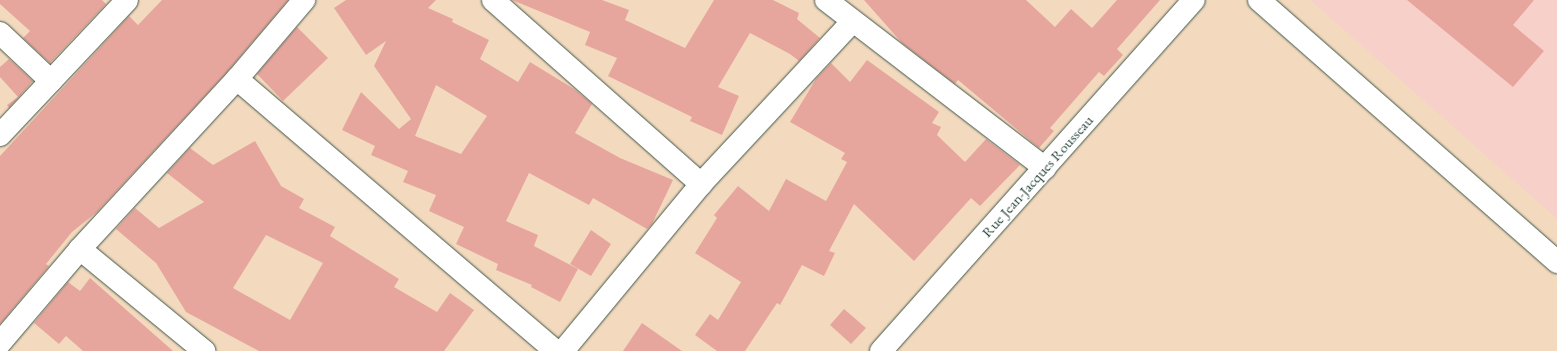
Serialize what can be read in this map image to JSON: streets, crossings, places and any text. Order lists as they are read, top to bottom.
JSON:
{
  "streets": {
    "street": ["Rue Jean-Jacques Rousseau"]
  }
}
